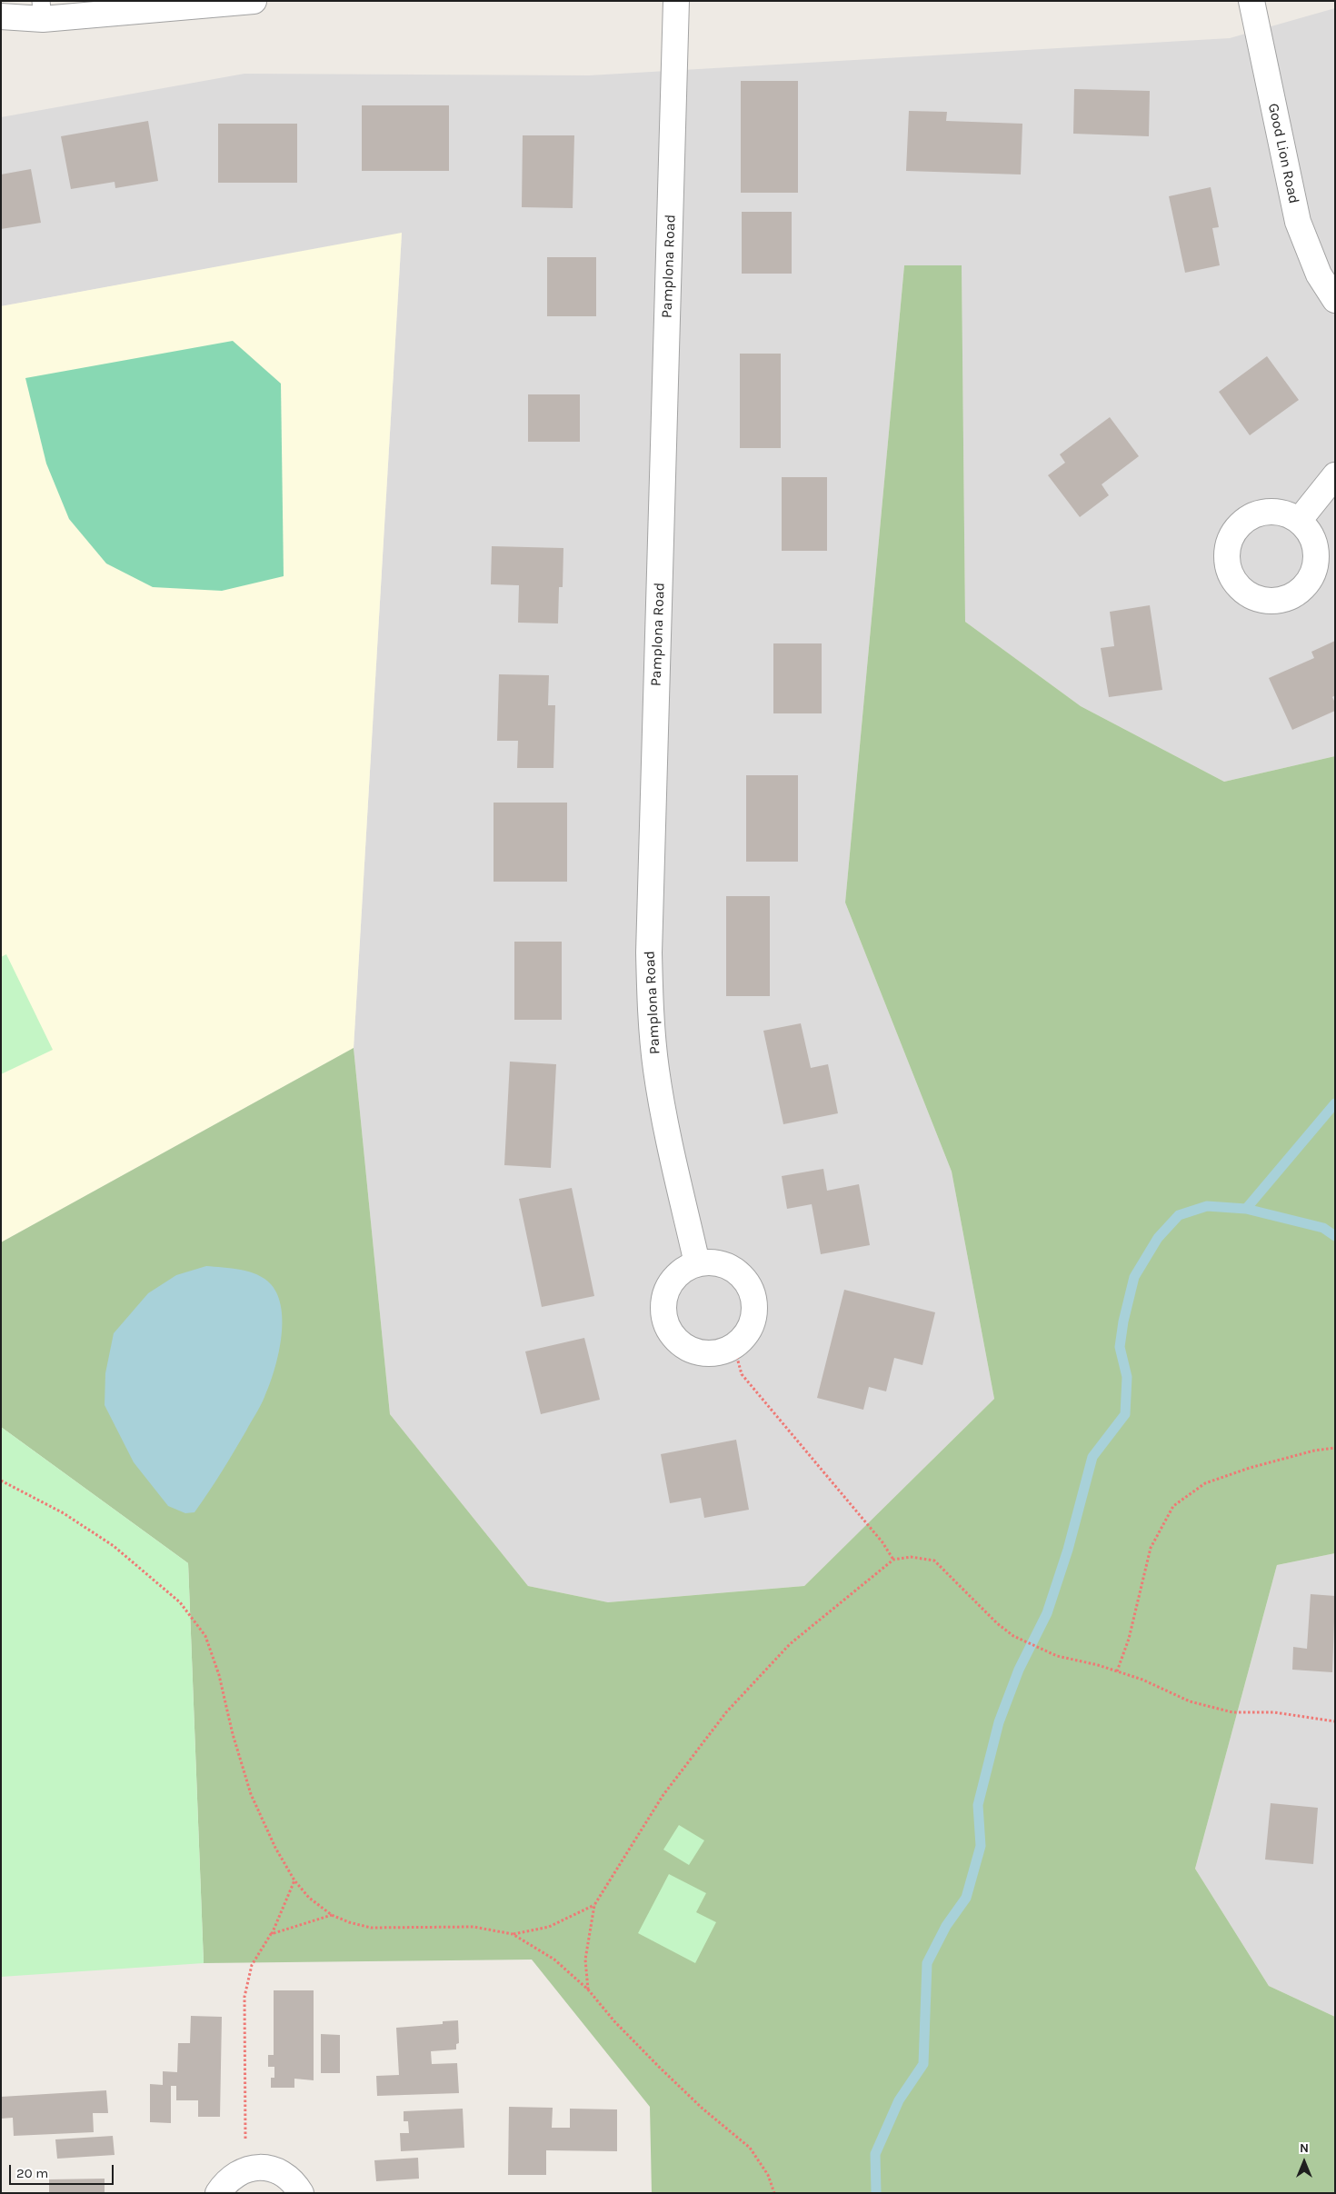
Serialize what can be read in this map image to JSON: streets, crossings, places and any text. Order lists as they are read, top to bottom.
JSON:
{
  "streets": {
    "street": ["Good Lion Road", "Pamplona Road"]
  },
  "scale_bar": "20 m",
  "north": "top"
}
